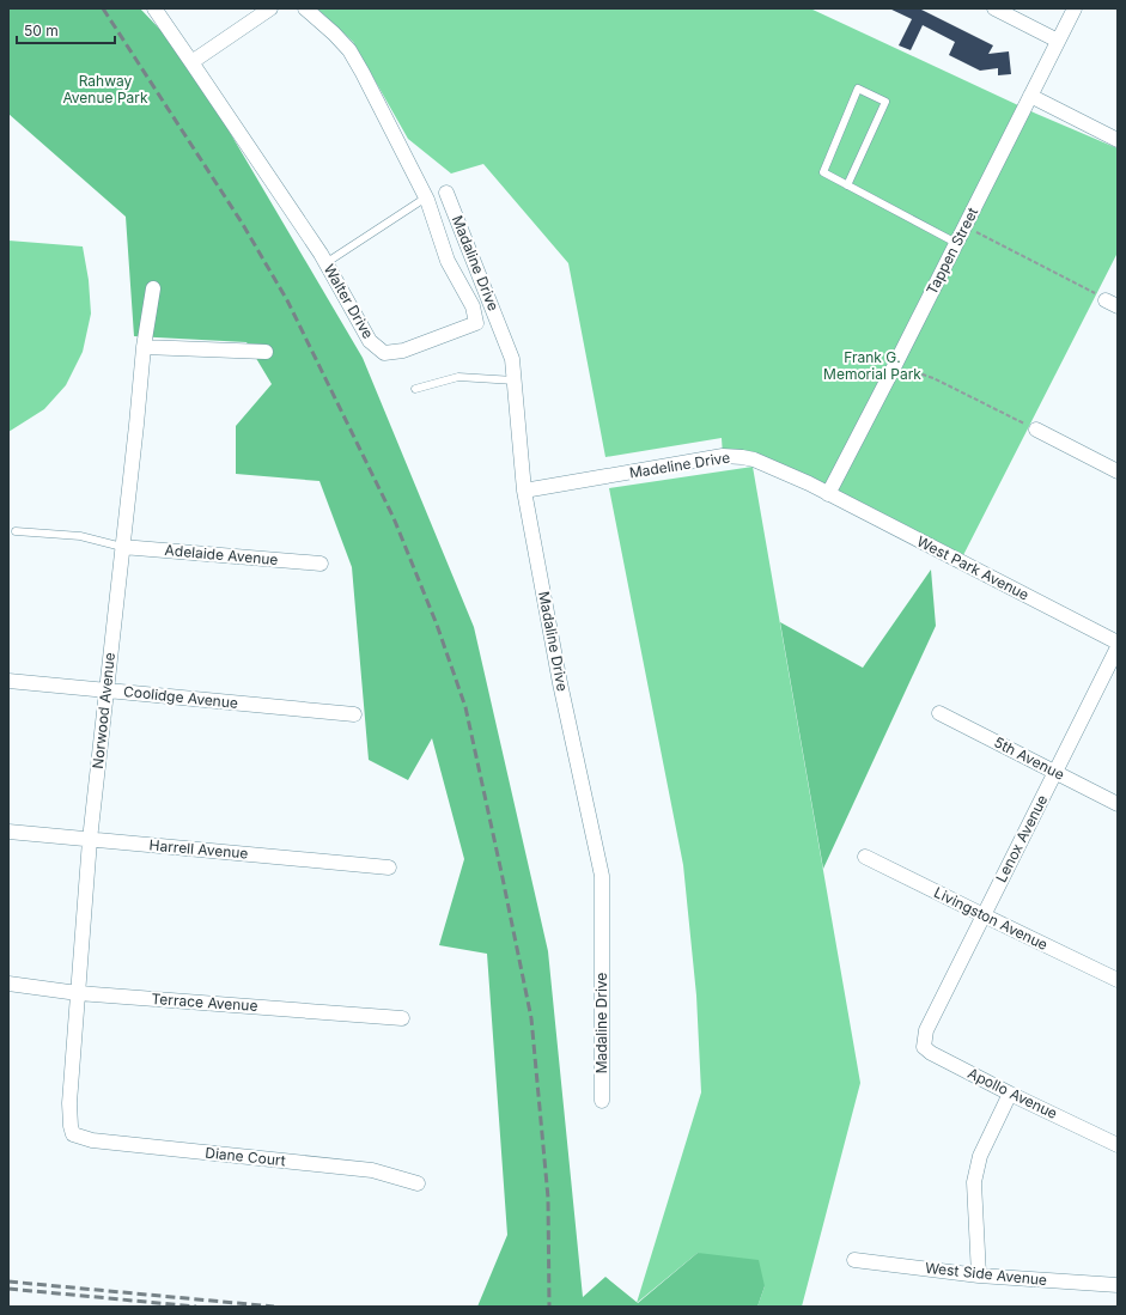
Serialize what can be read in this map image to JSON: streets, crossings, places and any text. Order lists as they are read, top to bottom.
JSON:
{
  "streets": {
    "street": [
      "Tappen Street",
      "Madaline Drive",
      "Walter Drive",
      "Madeline Drive",
      "Adelaide Avenue",
      "West Park Avenue",
      "Coolidge Avenue",
      "Norwood Avenue",
      "5th Avenue",
      "Lenox Avenue",
      "Harrell Avenue",
      "Livingston Avenue",
      "Terrace Avenue",
      "Apollo Avenue",
      "Diane Court",
      "West Side Avenue"
    ]
  },
  "crossings": [
    ["Tappen Street", "Madeline Drive"],
    ["Tappen Street", "West Park Avenue"],
    ["Madaline Drive", "Madeline Drive"],
    ["Madeline Drive", "West Park Avenue"],
    ["Adelaide Avenue", "Norwood Avenue"],
    ["Coolidge Avenue", "Norwood Avenue"],
    ["Norwood Avenue", "Harrell Avenue"],
    ["Norwood Avenue", "Terrace Avenue"],
    ["Norwood Avenue", "Diane Court"],
    ["5th Avenue", "Lenox Avenue"],
    ["Lenox Avenue", "Livingston Avenue"],
    ["Lenox Avenue", "Apollo Avenue"]
  ],
  "parks": ["Rahway Avenue Park", "Frank G. Memorial Park"],
  "scale_bar": "50 m"
}
